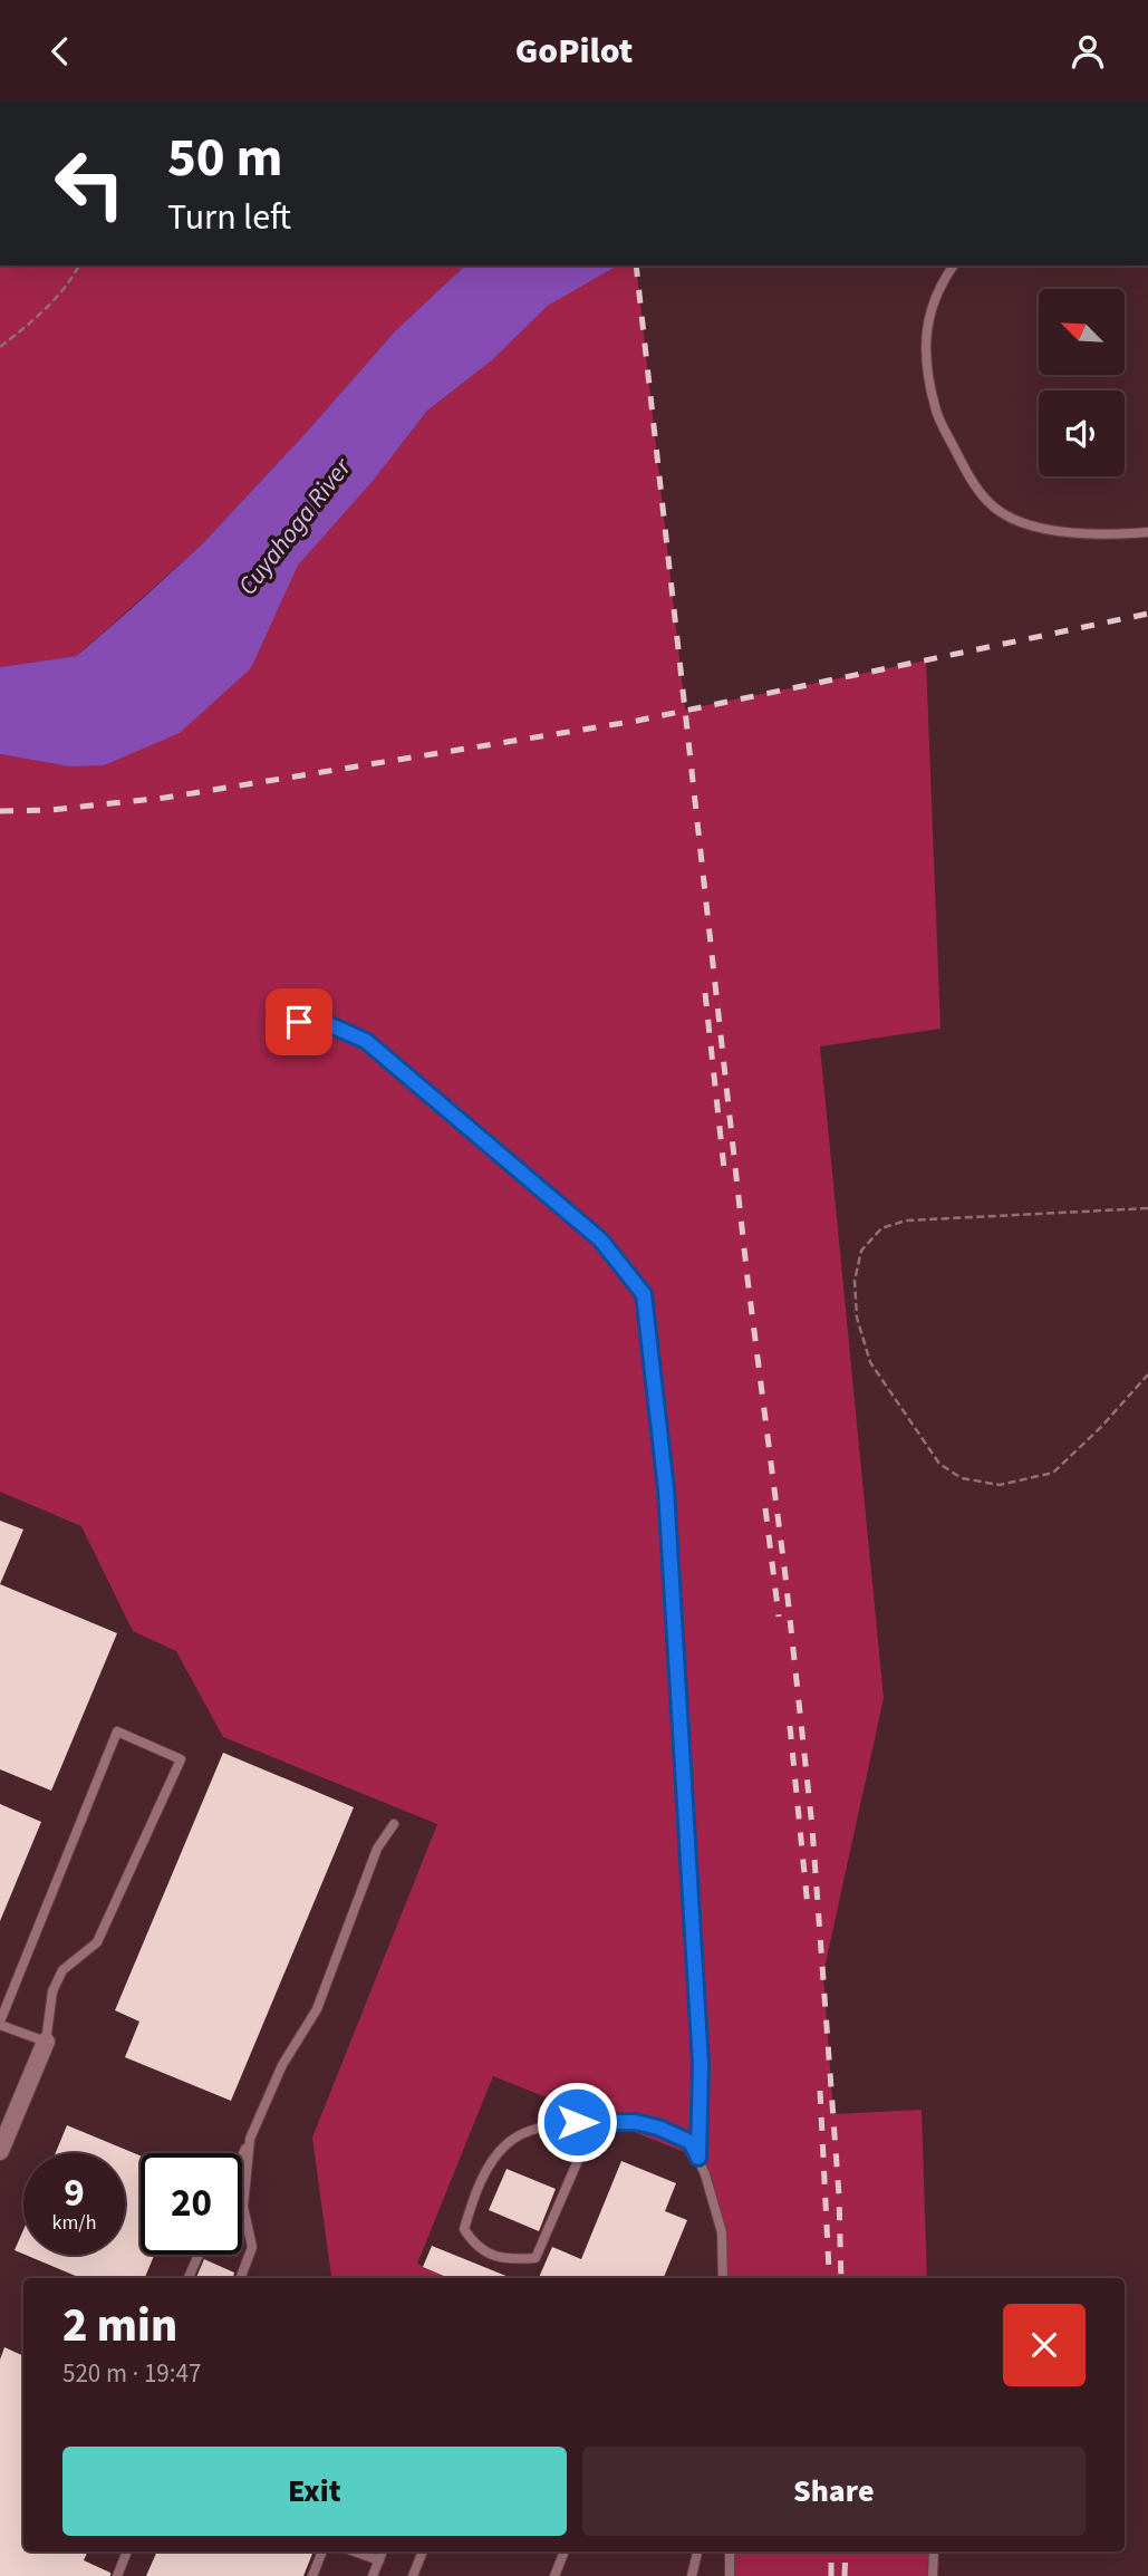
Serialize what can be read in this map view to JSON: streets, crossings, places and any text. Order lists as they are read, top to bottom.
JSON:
{
  "water": ["Cuyahoga River"],
  "north": "top left",
  "page": {
    "header": "GoPilot",
    "turn": ["50 m", "Turn left"],
    "speed": "9 km/h",
    "limit": "20",
    "heading": ["2 min", "520 m · 19:47"],
    "buttons": ["Exit", "Share"]
  }
}
